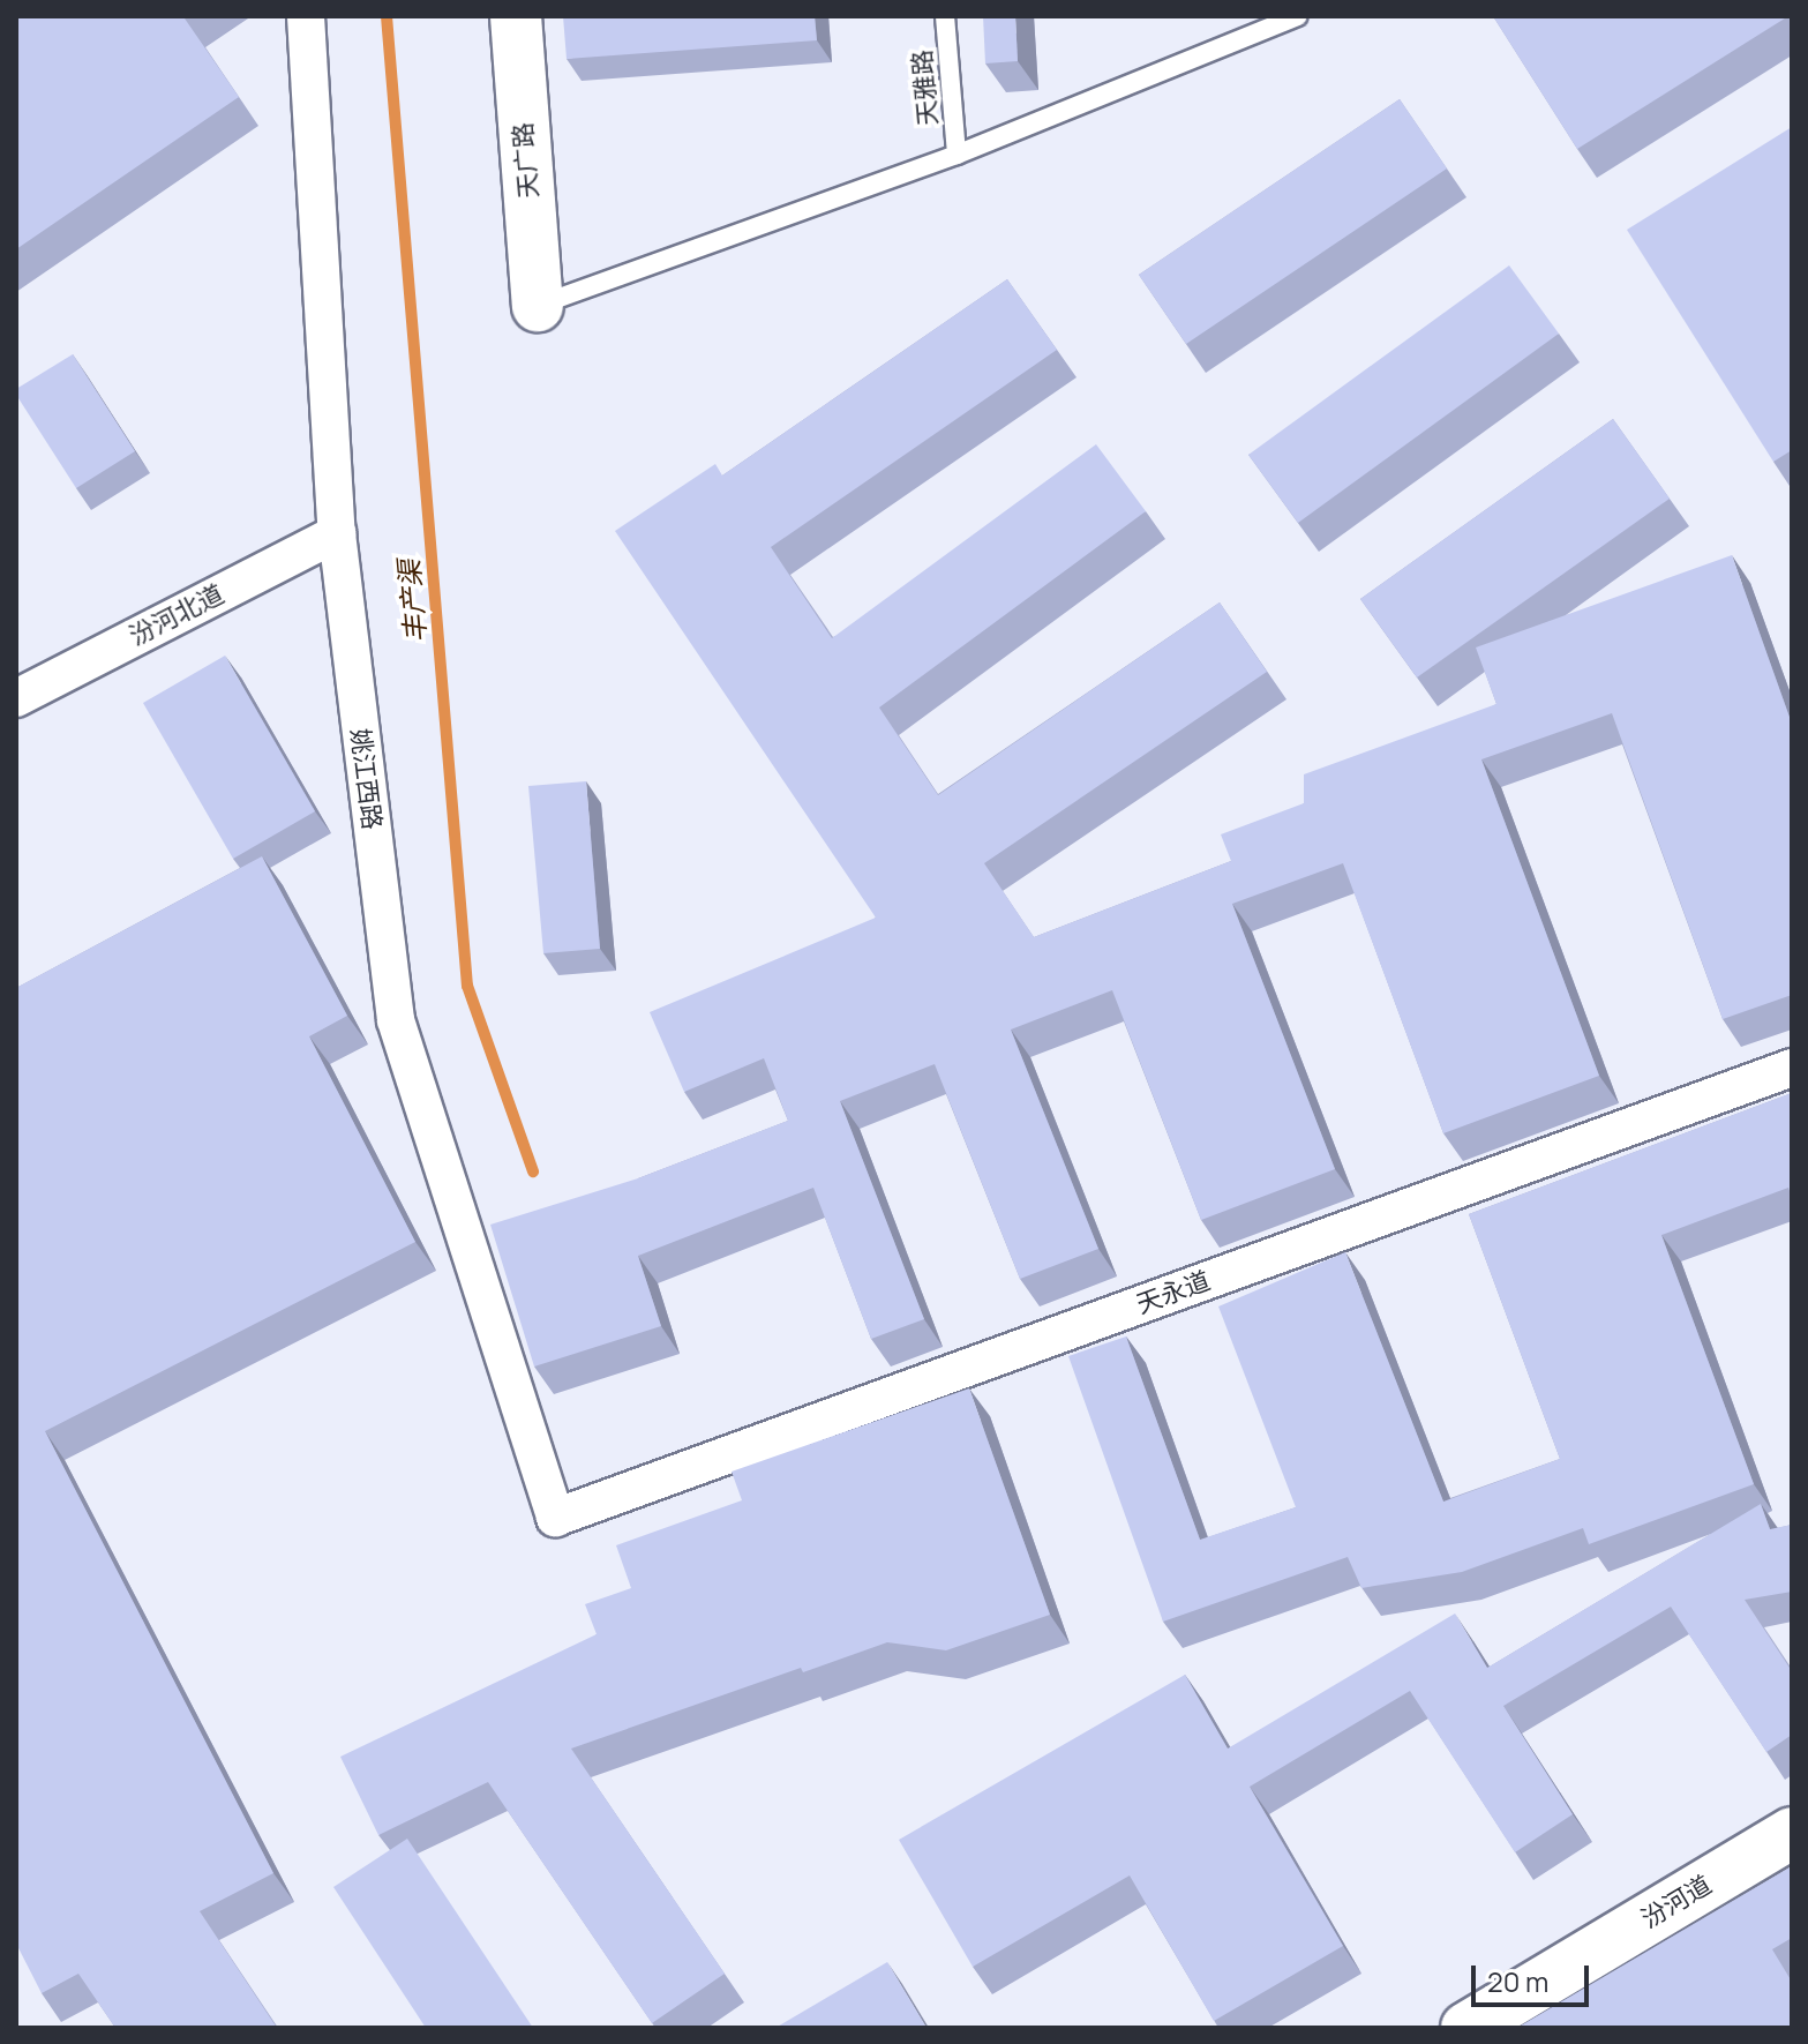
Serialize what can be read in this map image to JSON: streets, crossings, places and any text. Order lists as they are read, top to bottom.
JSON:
{
  "streets": {
    "street": [
      "天广路",
      "汾河北道",
      "姚江西路",
      "天永道",
      "汾河道"
    ],
    "lane": ["天雅路"]
  },
  "crossings": [
    ["汾河北道", "姚江西路"],
    ["姚江西路", "天永道"]
  ],
  "water": ["丰产渠"],
  "scale_bar": "20 m"
}
